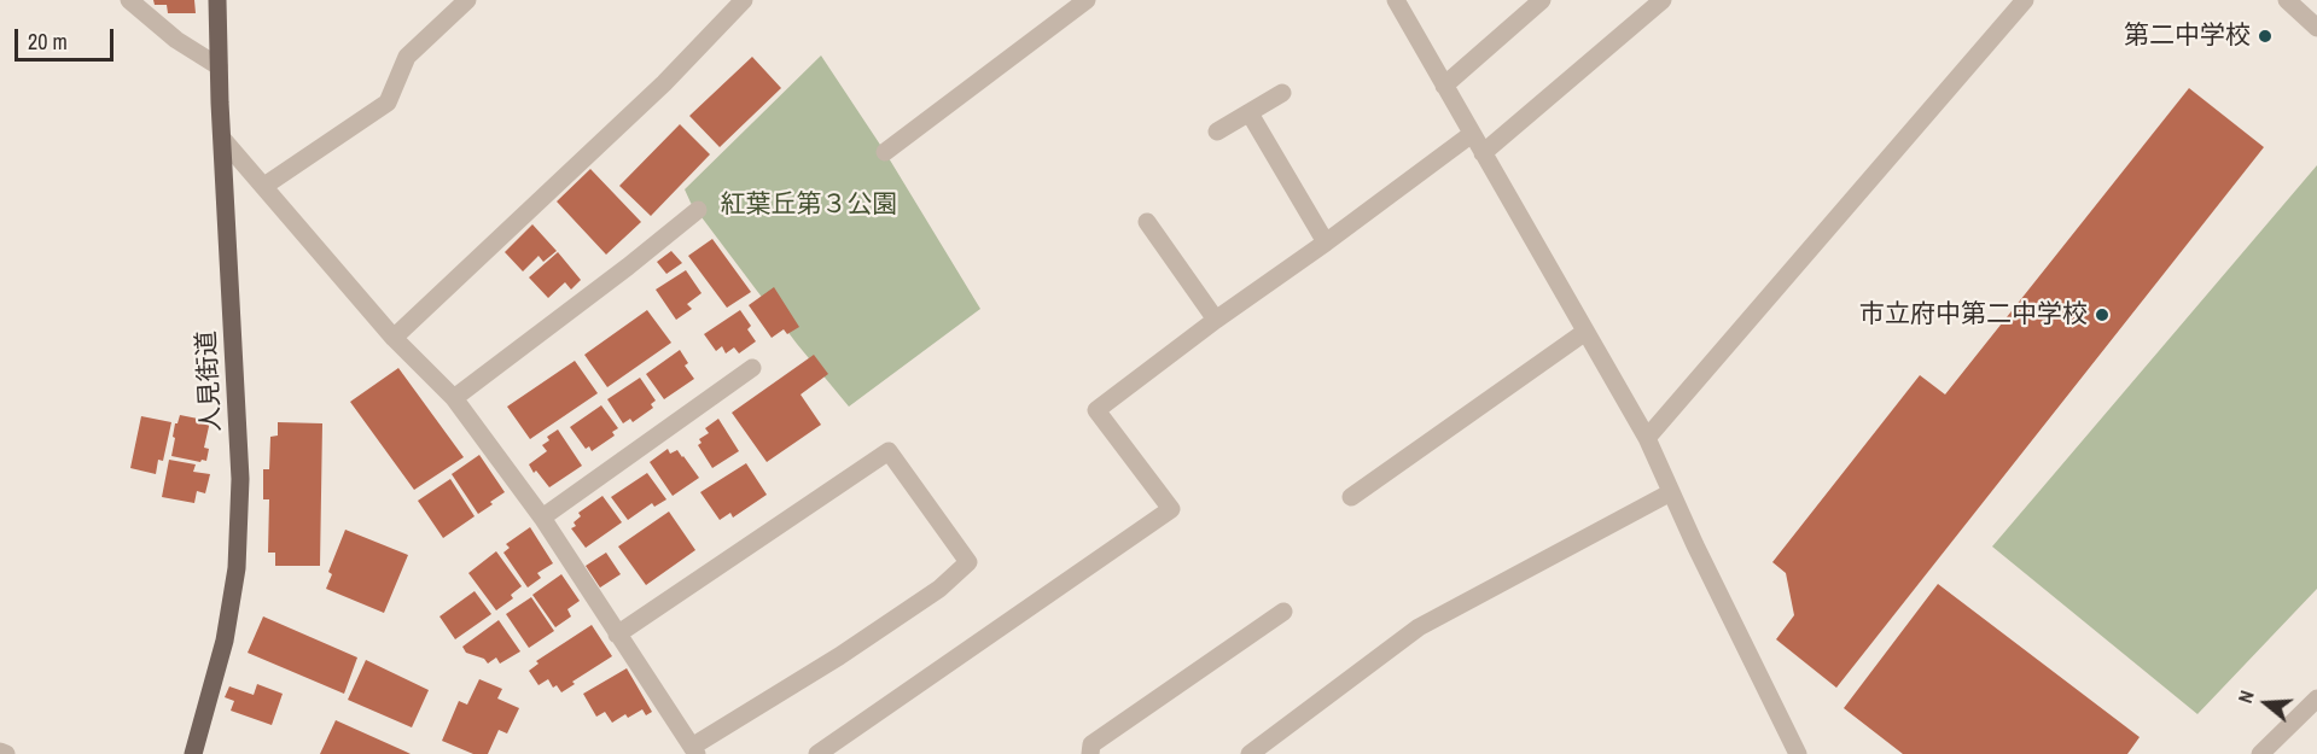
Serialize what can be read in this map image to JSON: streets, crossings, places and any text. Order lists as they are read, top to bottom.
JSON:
{
  "streets": {
    "main road": ["人見街道"]
  },
  "parks": ["紅葉丘第３公園"],
  "places": ["第二中学校", "市立府中第二中学校"],
  "scale_bar": "20 m",
  "north": "left"
}
